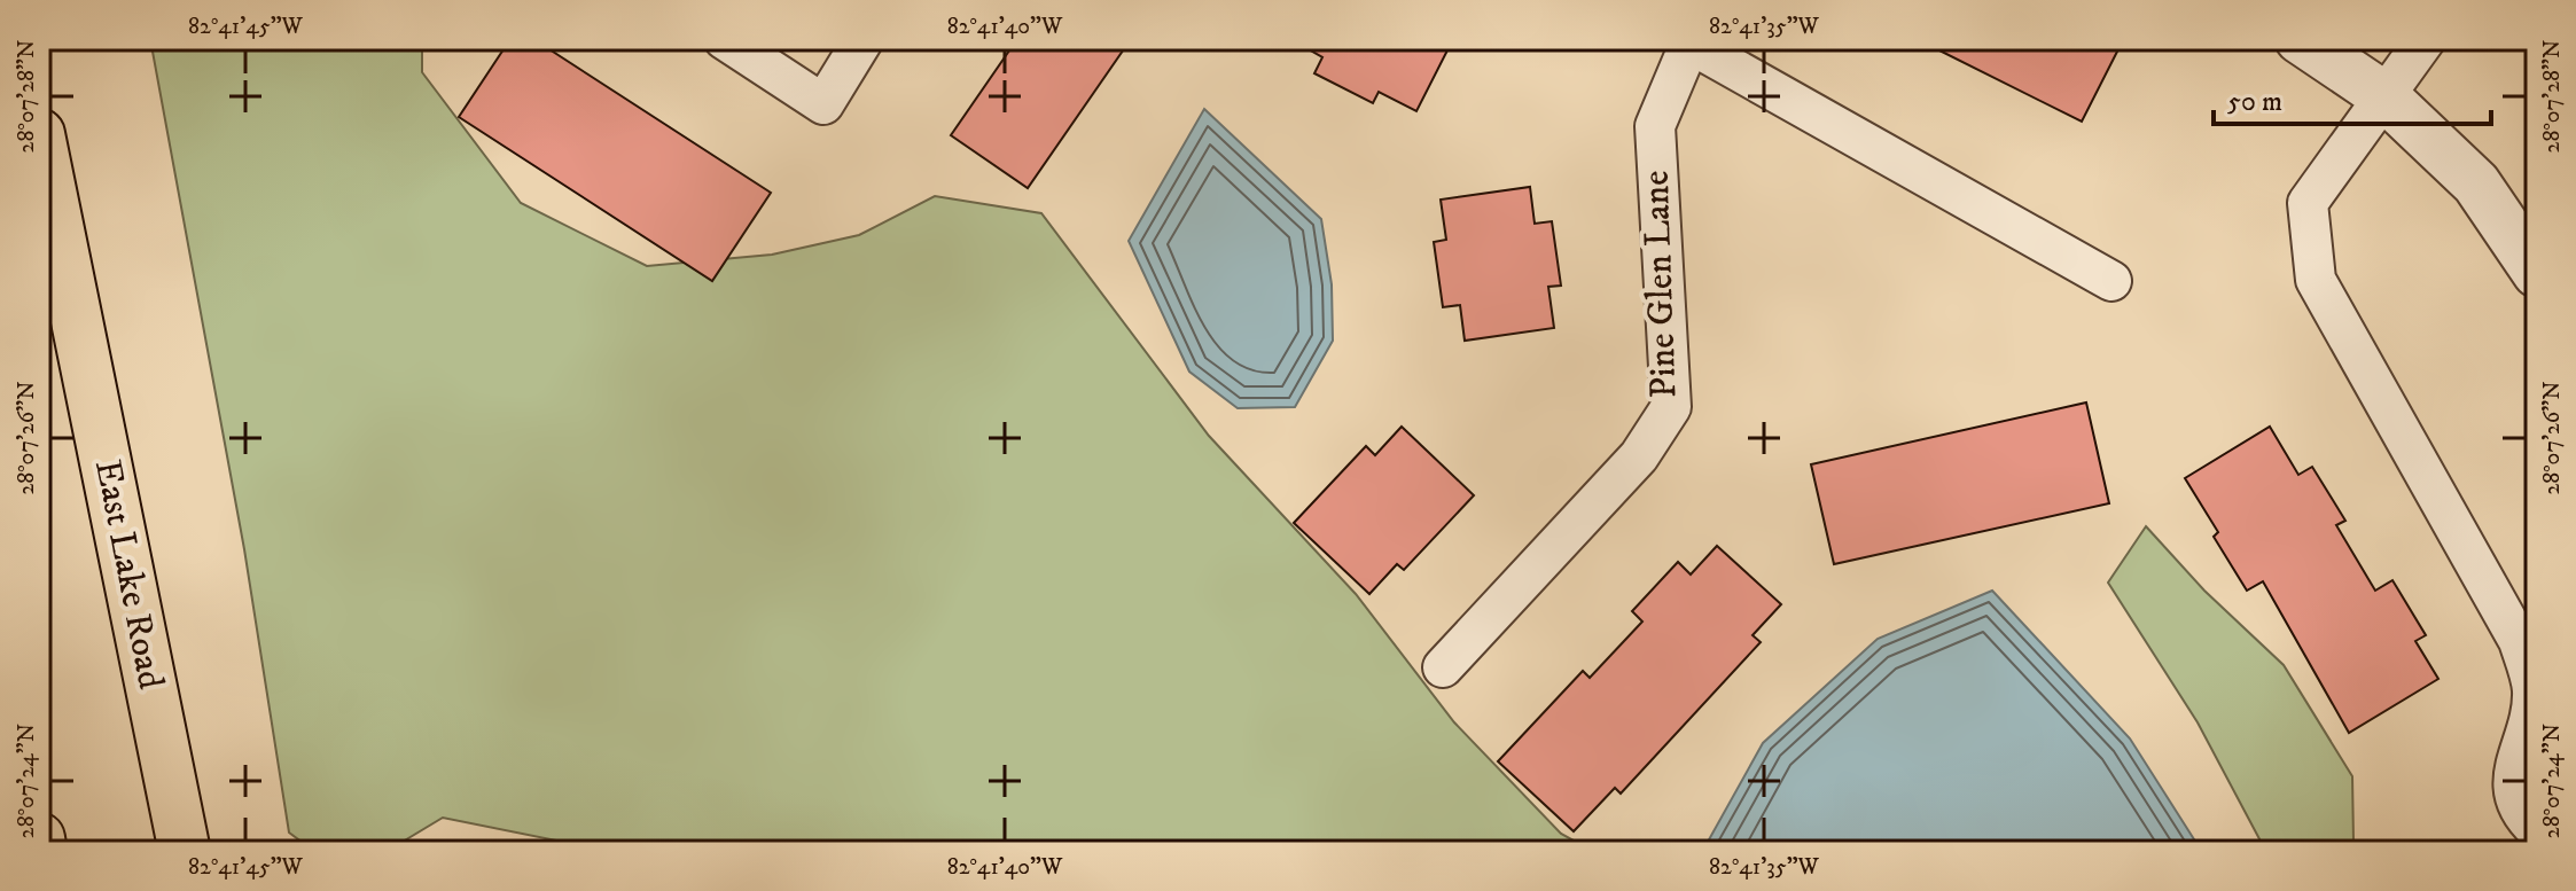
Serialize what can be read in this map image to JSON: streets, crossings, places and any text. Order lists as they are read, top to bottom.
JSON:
{
  "streets": {
    "main road": ["East Lake Road"],
    "street": ["Pine Glen Lane"]
  },
  "scale_bar": "50 m",
  "coordinates": [
    "82°41'45\"W",
    "82°41'40\"W",
    "82°41'35\"W",
    "28°07'28\"N",
    "28°07'26\"N",
    "28°07'24\"N"
  ]
}
